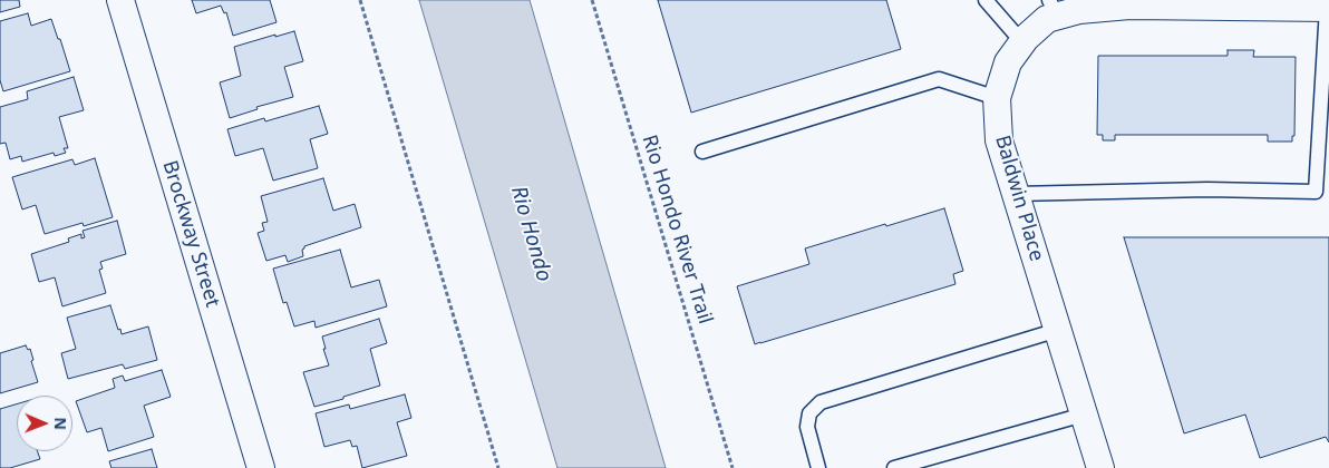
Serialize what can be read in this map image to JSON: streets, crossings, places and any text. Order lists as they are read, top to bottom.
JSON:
{
  "streets": {
    "street": ["Baldwin Place", "Brockway Street"],
    "path": ["Rio Hondo River Trail"]
  },
  "water": ["Rio Hondo"],
  "north": "right"
}
